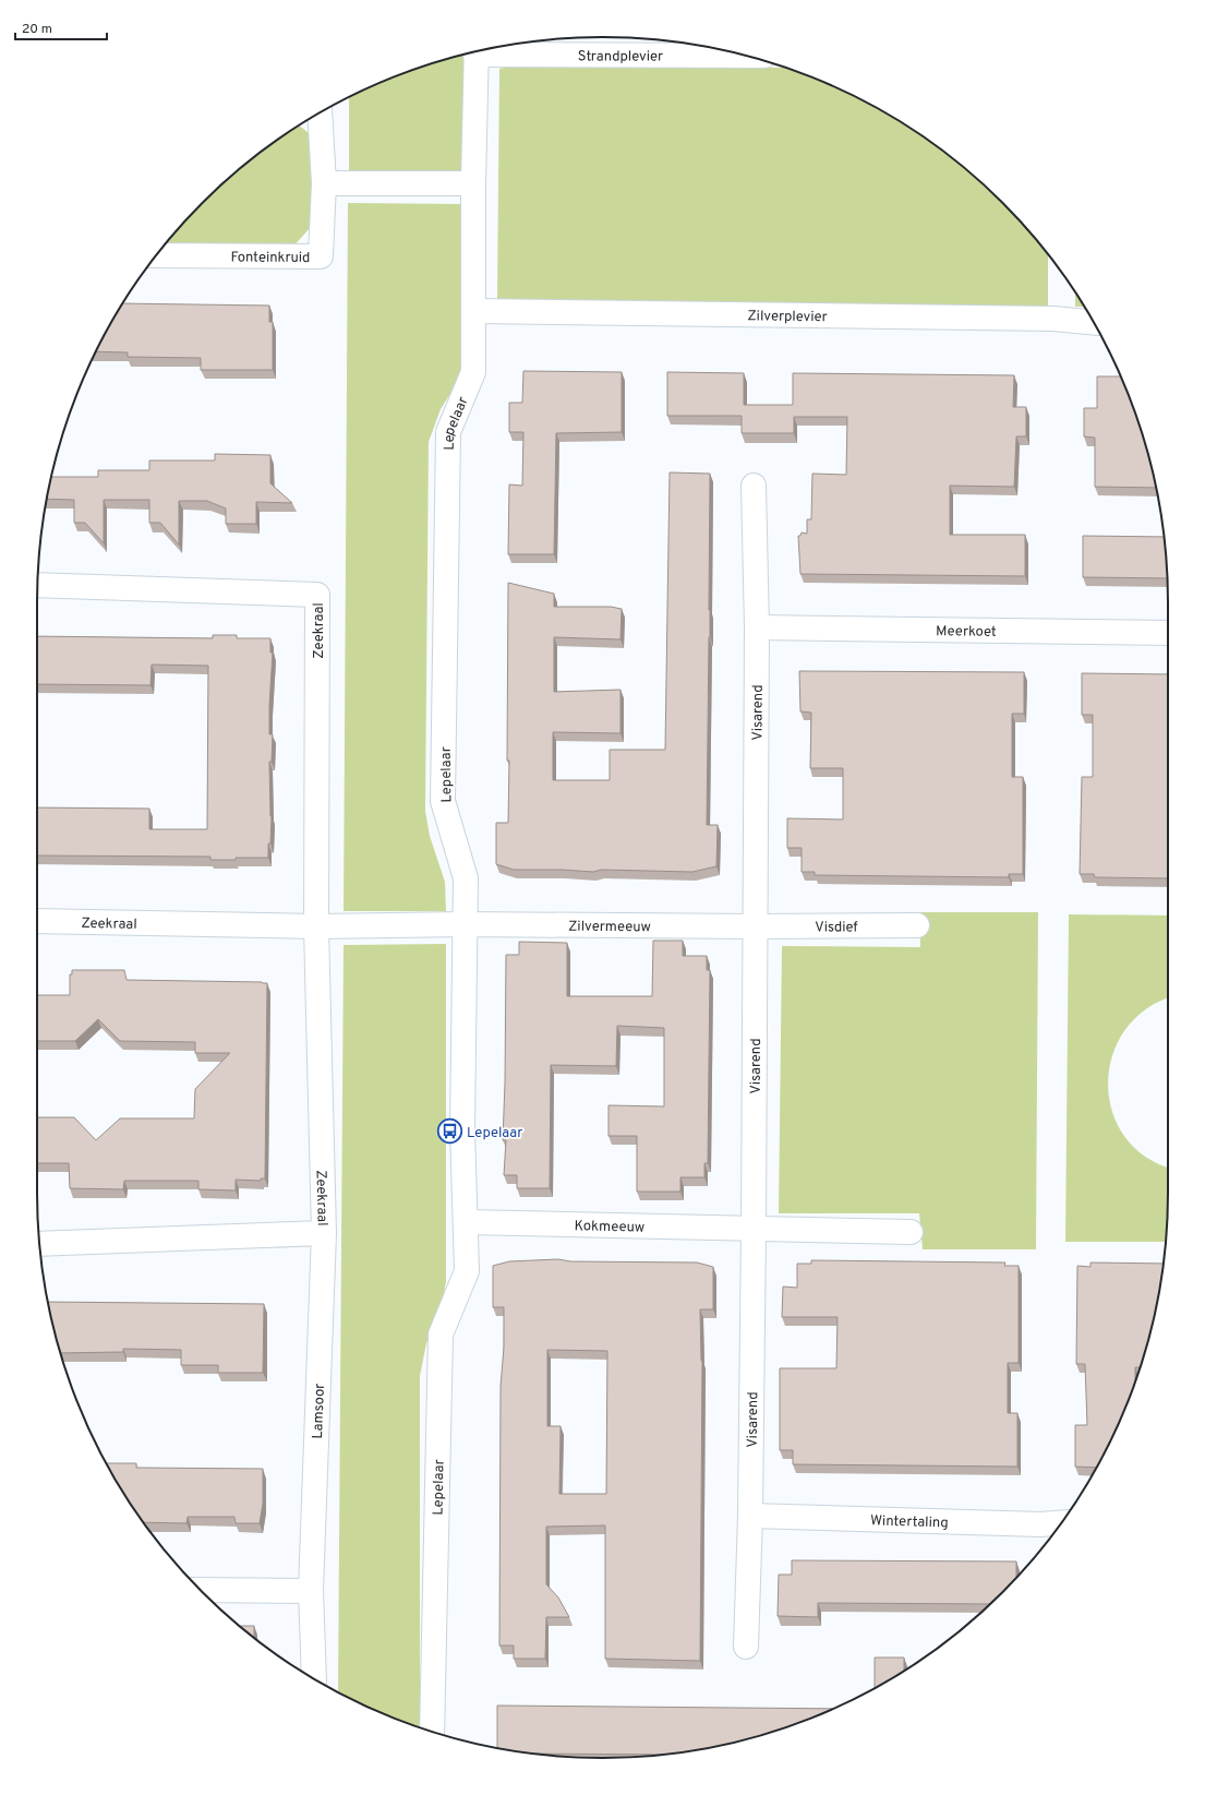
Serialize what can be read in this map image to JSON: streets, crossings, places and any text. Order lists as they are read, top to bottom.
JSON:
{
  "streets": {
    "street": [
      "Strandplevier",
      "Fonteinkruid",
      "Zilverplevier",
      "Lepelaar",
      "Meerkoet",
      "Zeekraal",
      "Visarend",
      "Zilvermeeuw",
      "Visdief",
      "Kokmeeuw",
      "Lamsoor",
      "Wintertaling"
    ]
  },
  "crossings": [
    ["Zilverplevier", "Lepelaar"],
    ["Lepelaar", "Zeekraal"],
    ["Lepelaar", "Zilvermeeuw"],
    ["Lepelaar", "Kokmeeuw"],
    ["Meerkoet", "Visarend"],
    ["Zeekraal", "Zilvermeeuw"],
    ["Zeekraal", "Lamsoor"],
    ["Visarend", "Zilvermeeuw"],
    ["Visarend", "Visdief"],
    ["Visarend", "Kokmeeuw"],
    ["Visarend", "Wintertaling"],
    ["Zilvermeeuw", "Visdief"]
  ],
  "places": {
    "bus stop": ["Lepelaar"]
  },
  "scale_bar": "20 m"
}
